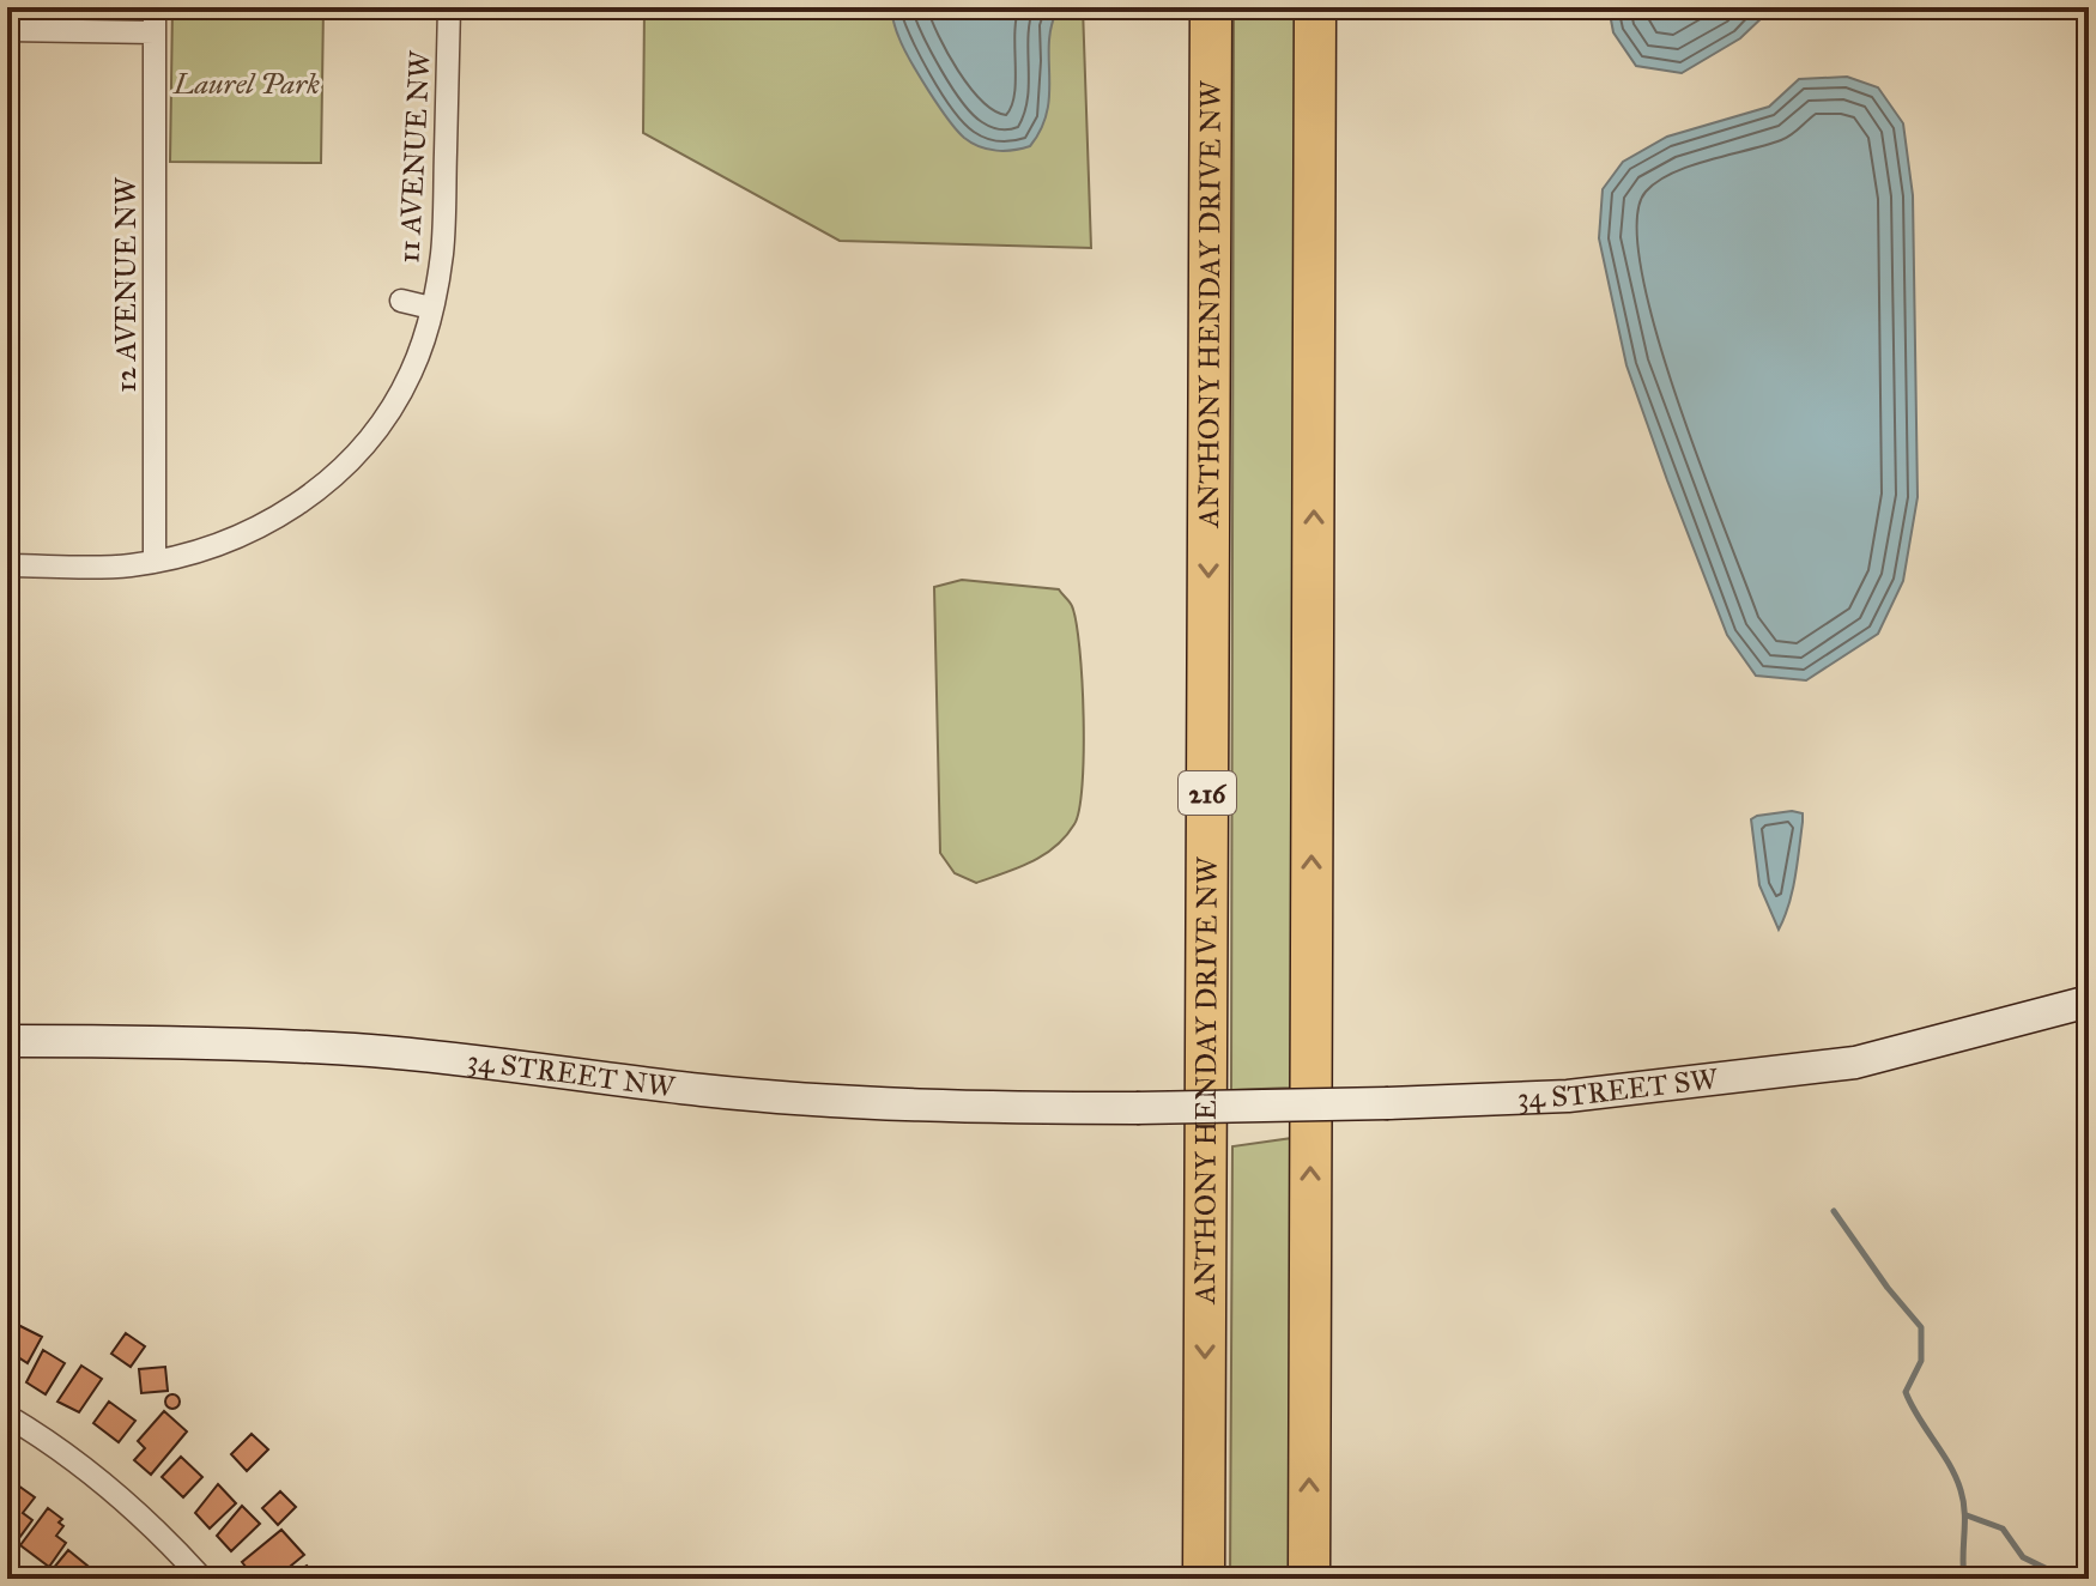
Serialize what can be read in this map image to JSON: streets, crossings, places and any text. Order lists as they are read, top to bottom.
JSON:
{
  "streets": {
    "highway": ["ANTHONY HENDAY DRIVE NW", "216"],
    "main road": ["34 STREET NW", "34 STREET SW"],
    "street": ["11 AVENUE NW", "12 AVENUE NW"]
  },
  "crossings": [
    ["11 AVENUE NW", "12 AVENUE NW"],
    ["34 STREET NW", "34 STREET SW"]
  ],
  "parks": ["Laurel Park"]
}
